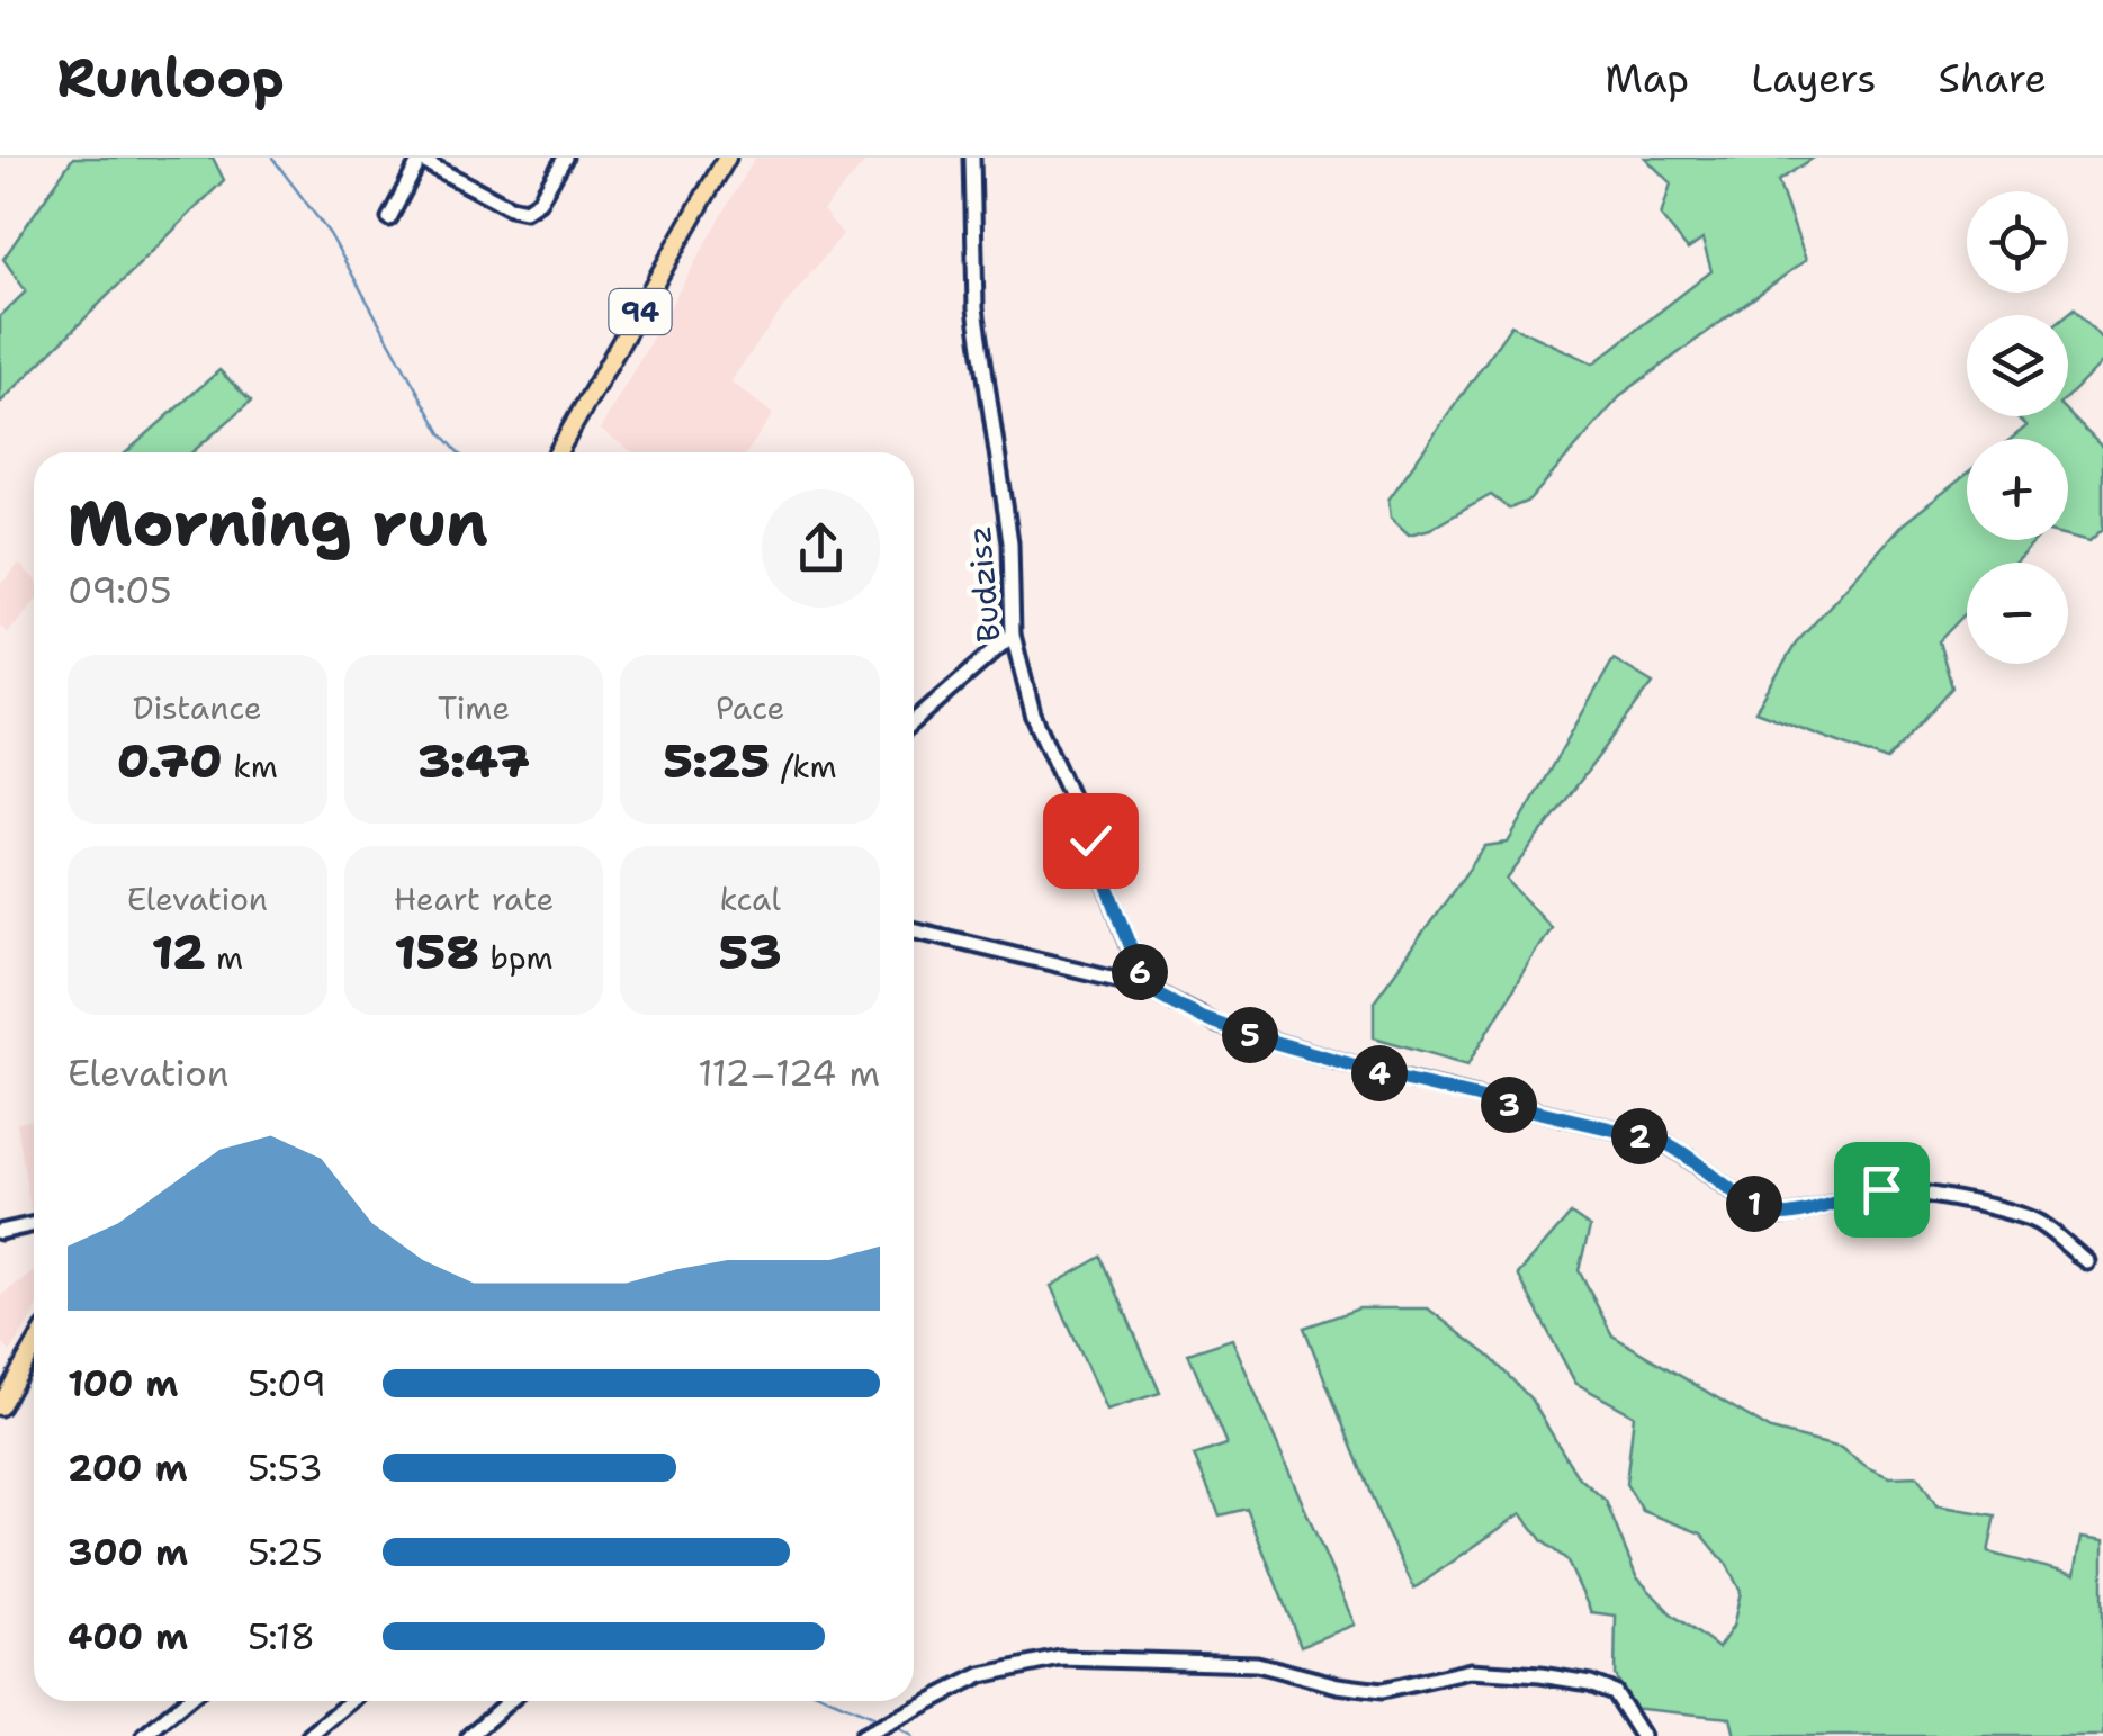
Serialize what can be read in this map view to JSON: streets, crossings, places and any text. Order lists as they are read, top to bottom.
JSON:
{
  "streets": {
    "main road": ["94"],
    "street": ["Budzisz"]
  },
  "page": {
    "header": "Runloop",
    "nav": ["Map", "Layers", "Share"],
    "map_buttons": ["+", "−"],
    "heading": ["Morning run", "09:05"],
    "stats": [
      ["Distance", "0.70 km"],
      ["Time", "3:47"],
      ["Pace", "5:25 /km"],
      ["Elevation", "12 m"],
      ["Heart rate", "158 bpm"],
      ["kcal", "53"]
    ],
    "pins": [
      "6",
      "5",
      "4",
      "3",
      "2",
      "1"
    ],
    "chart": ["Elevation", "112–124 m"],
    "list": [
      {
        "name": "100 m",
        "note": "5:09"
      },
      {
        "name": "200 m",
        "note": "5:53"
      },
      {
        "name": "300 m",
        "note": "5:25"
      },
      {
        "name": "400 m",
        "note": "5:18"
      }
    ]
  }
}
